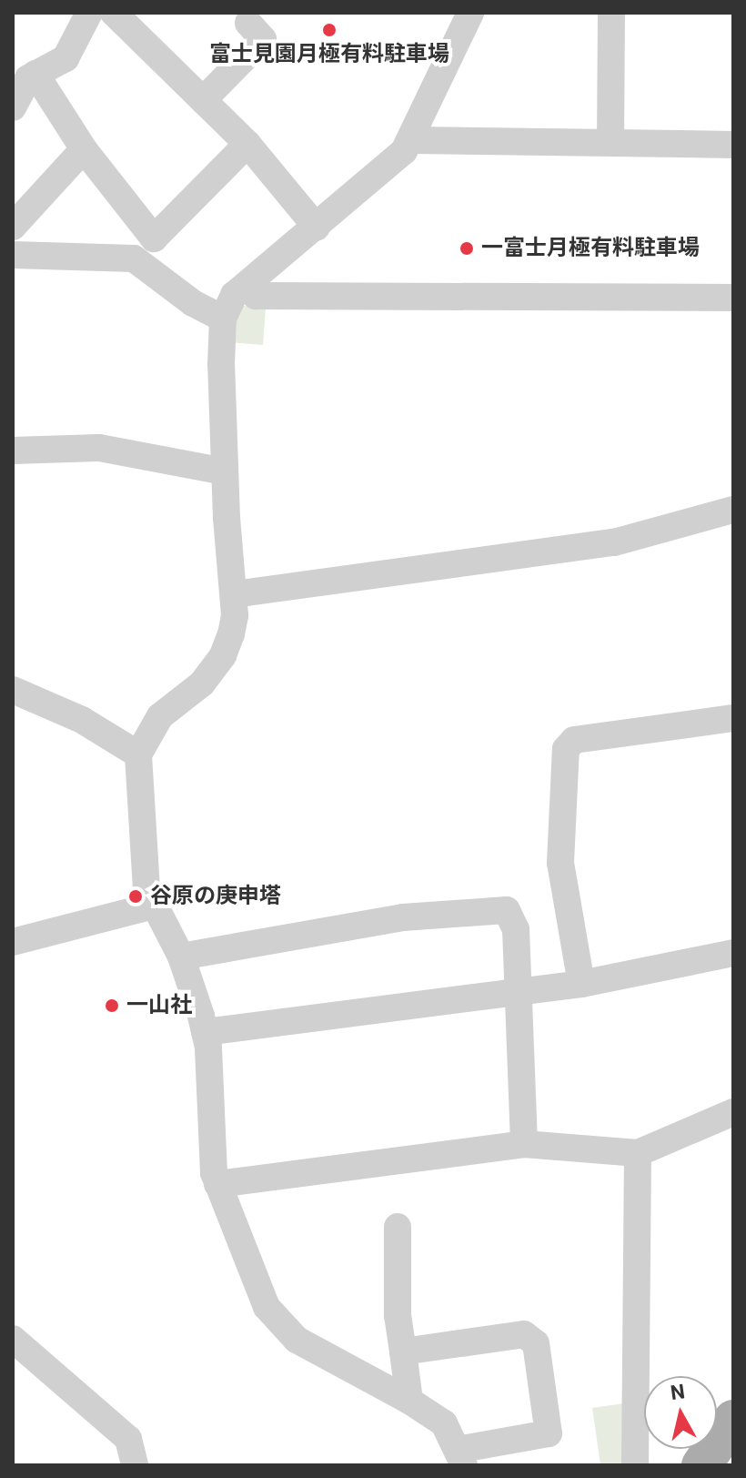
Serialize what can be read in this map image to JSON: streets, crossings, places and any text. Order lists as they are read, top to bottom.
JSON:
{
  "places": [
    "富士見園月極有料駐車場",
    "一富士月極有料駐車場",
    "谷原の庚申塔",
    "一山社"
  ],
  "north": "top"
}
